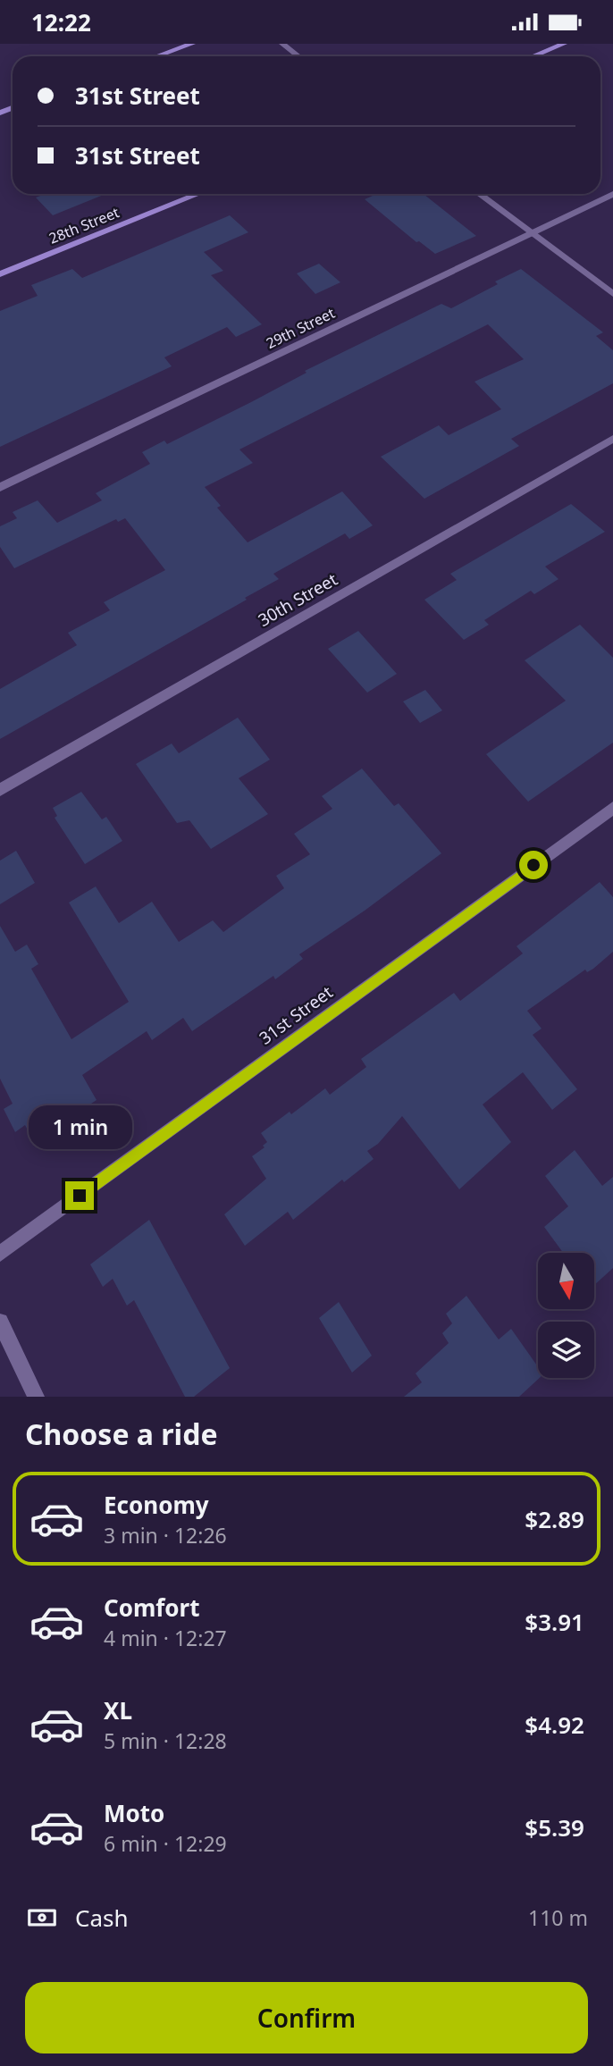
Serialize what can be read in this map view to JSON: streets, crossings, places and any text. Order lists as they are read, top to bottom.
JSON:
{
  "streets": {
    "main road": ["28th Street"],
    "street": ["29th Street", "30th Street", "31st Street"]
  },
  "north": "bottom",
  "page": {
    "status": "12:22",
    "banner": ["31st Street", "31st Street"],
    "bubble": "1 min",
    "heading": "Choose a ride",
    "list": [
      {
        "name": "Economy",
        "note": "3 min · 12:26",
        "value": "$2.89"
      },
      {
        "name": "Comfort",
        "note": "4 min · 12:27",
        "value": "$3.91"
      },
      {
        "name": "XL",
        "note": "5 min · 12:28",
        "value": "$4.92"
      },
      {
        "name": "Moto",
        "note": "6 min · 12:29",
        "value": "$5.39"
      }
    ],
    "pay": ["Cash", "110 m"],
    "buttons": "Confirm"
  }
}
